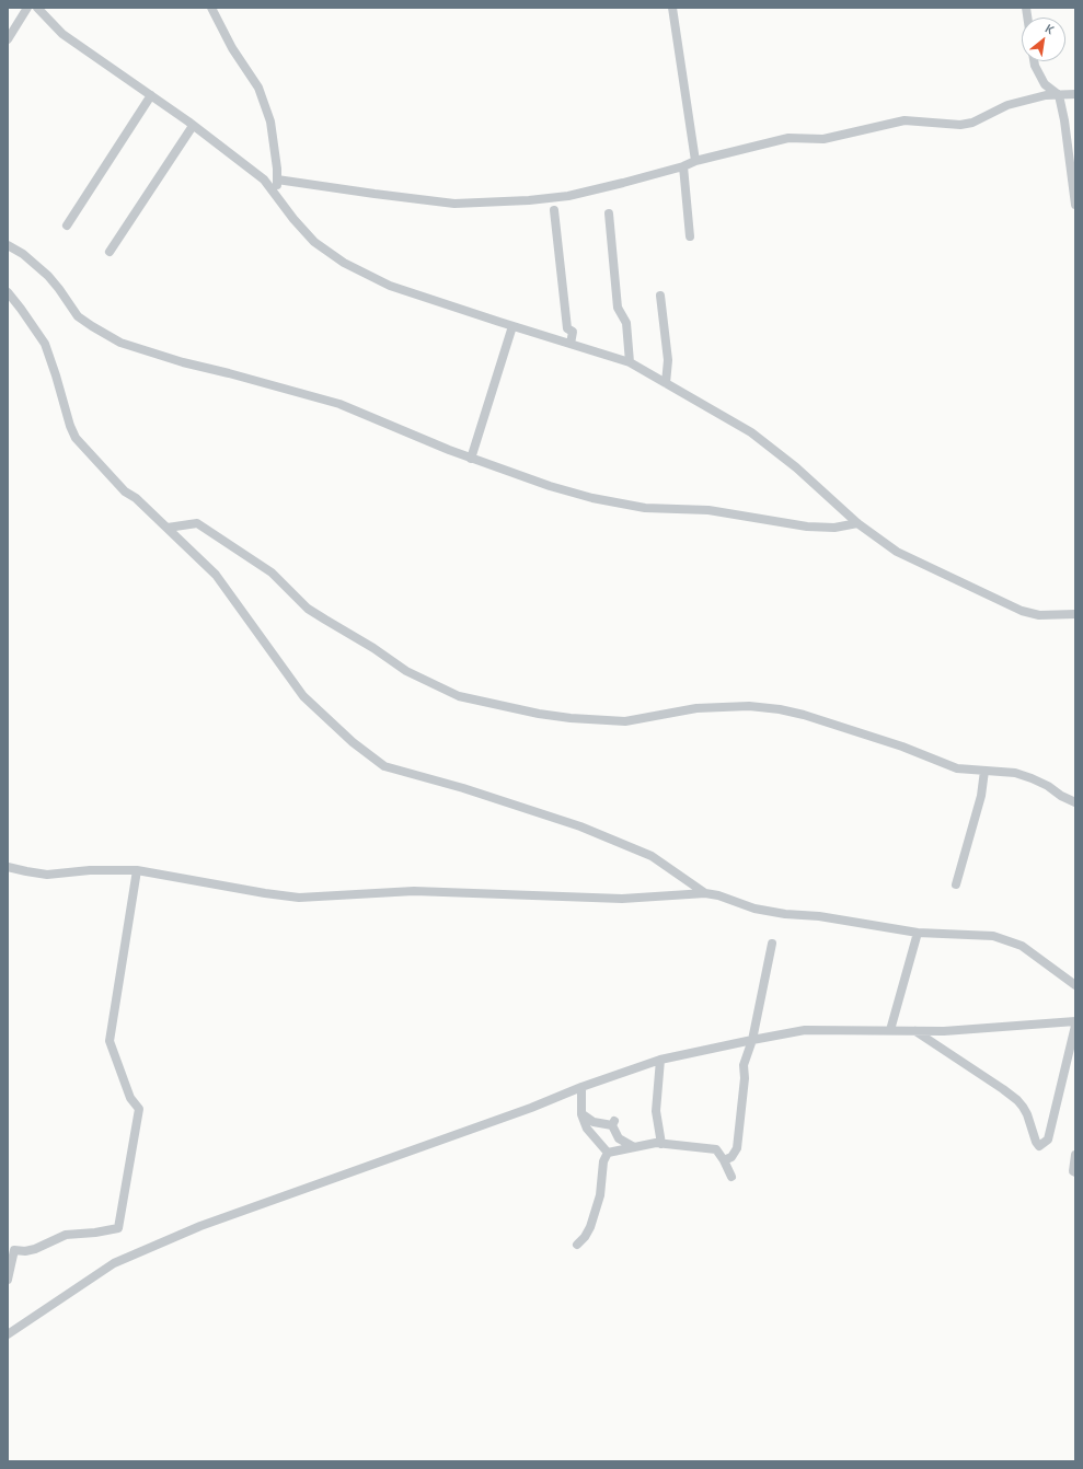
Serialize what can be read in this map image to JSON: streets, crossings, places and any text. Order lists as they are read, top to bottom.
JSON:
{
  "north": "top right"
}
